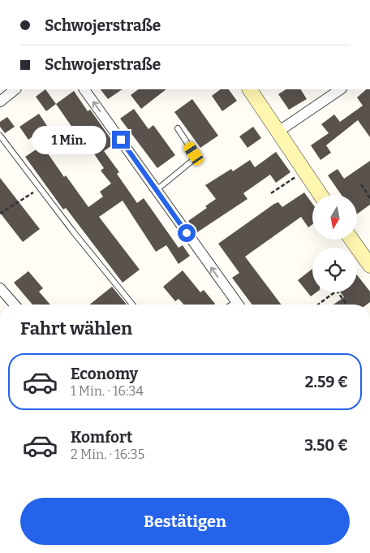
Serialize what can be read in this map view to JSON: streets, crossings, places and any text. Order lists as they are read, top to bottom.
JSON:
{
  "north": "bottom",
  "page": {
    "banner": ["Schwojerstraße", "Schwojerstraße"],
    "bubble": "1 Min.",
    "heading": "Fahrt wählen",
    "list": [
      {
        "name": "Economy",
        "note": "1 Min. · 16:34",
        "value": "2.59 €"
      },
      {
        "name": "Komfort",
        "note": "2 Min. · 16:35",
        "value": "3.50 €"
      }
    ],
    "buttons": "Bestätigen"
  }
}
